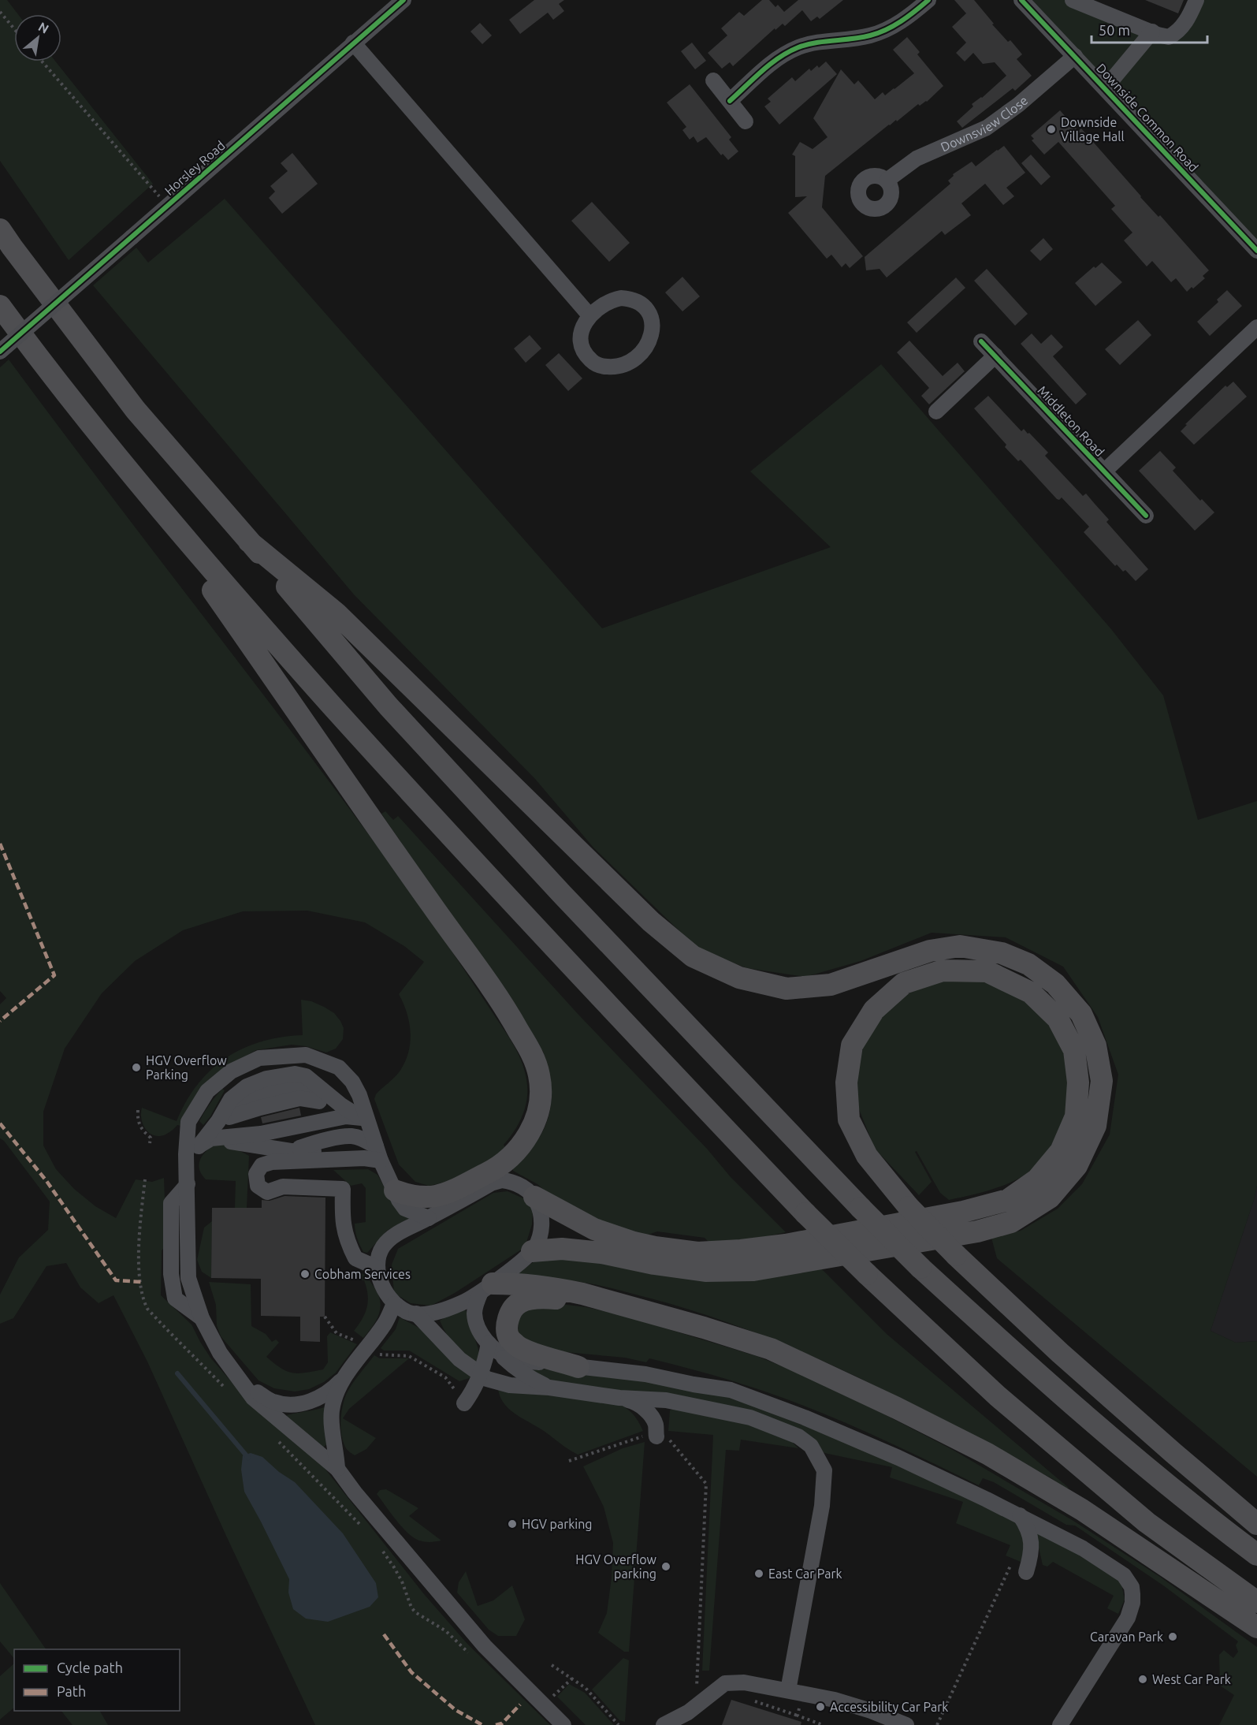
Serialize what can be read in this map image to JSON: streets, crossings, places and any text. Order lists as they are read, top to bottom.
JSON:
{
  "streets": {
    "street": [
      "Downside Common Road",
      "Downsview Close",
      "Horsley Road",
      "Middleton Road"
    ]
  },
  "crossings": [
    ["Downside Common Road", "Downsview Close"]
  ],
  "places": [
    "Downside Village Hall",
    "HGV Overflow Parking",
    "Cobham Services",
    "HGV parking",
    "HGV Overflow parking",
    "East Car Park",
    "Caravan Park",
    "West Car Park",
    "Accessibility Car Park"
  ],
  "legend": ["Cycle path", "Path"],
  "scale_bar": "50 m",
  "north": "top right"
}
